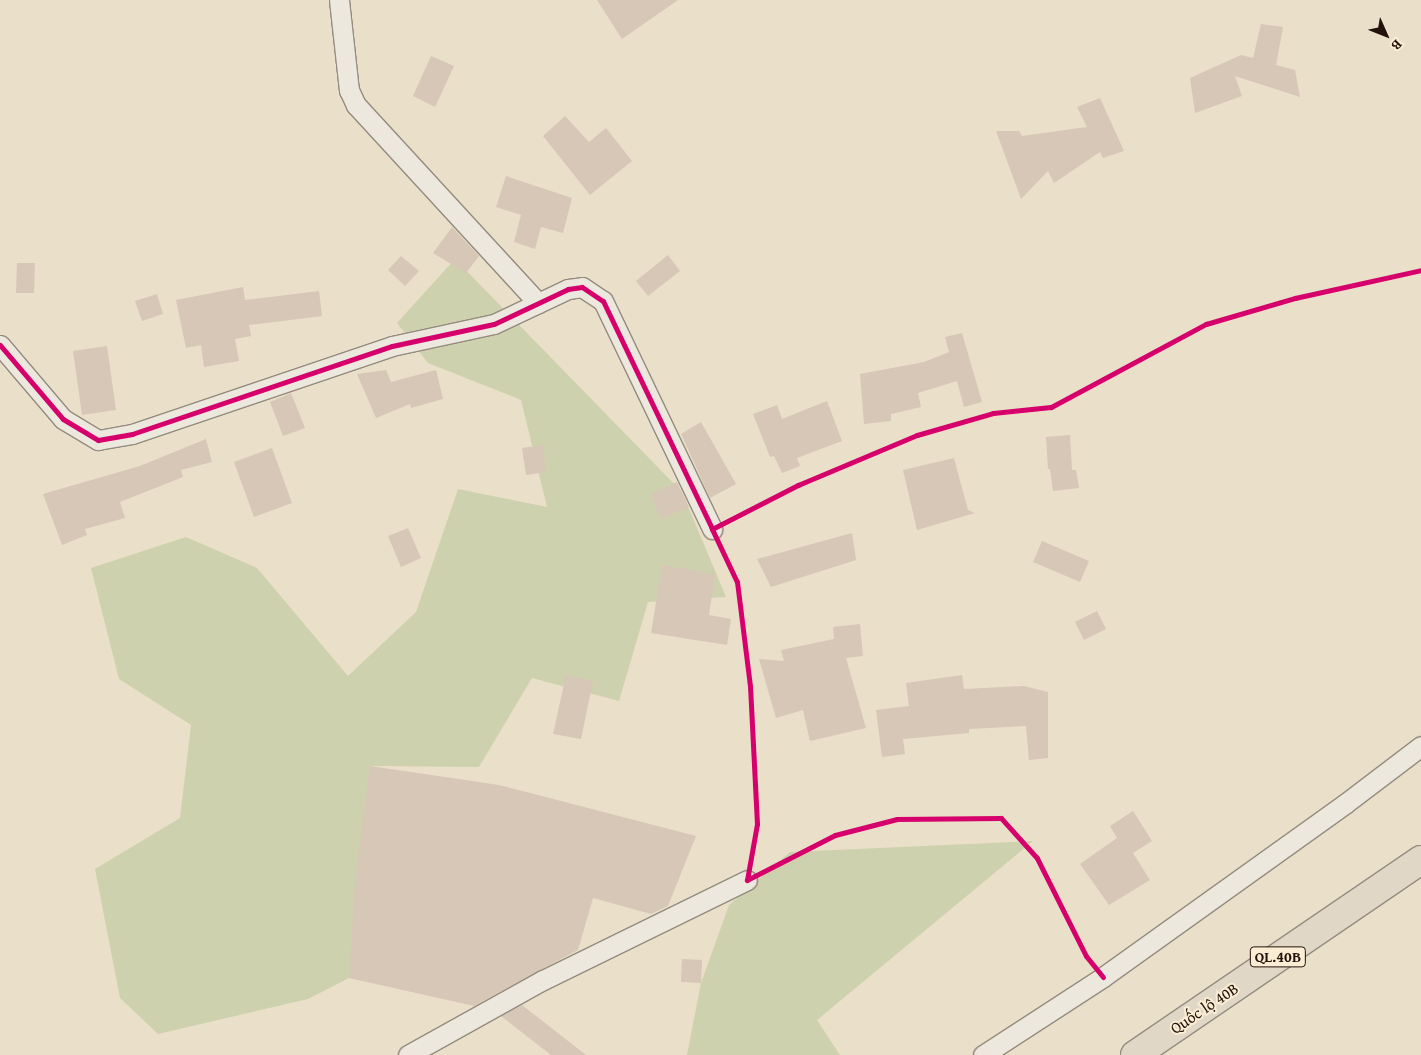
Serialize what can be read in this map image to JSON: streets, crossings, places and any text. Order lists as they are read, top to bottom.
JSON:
{
  "streets": {
    "highway": ["QL.40B", "Quốc lộ 40B"]
  },
  "north": "bottom right"
}
